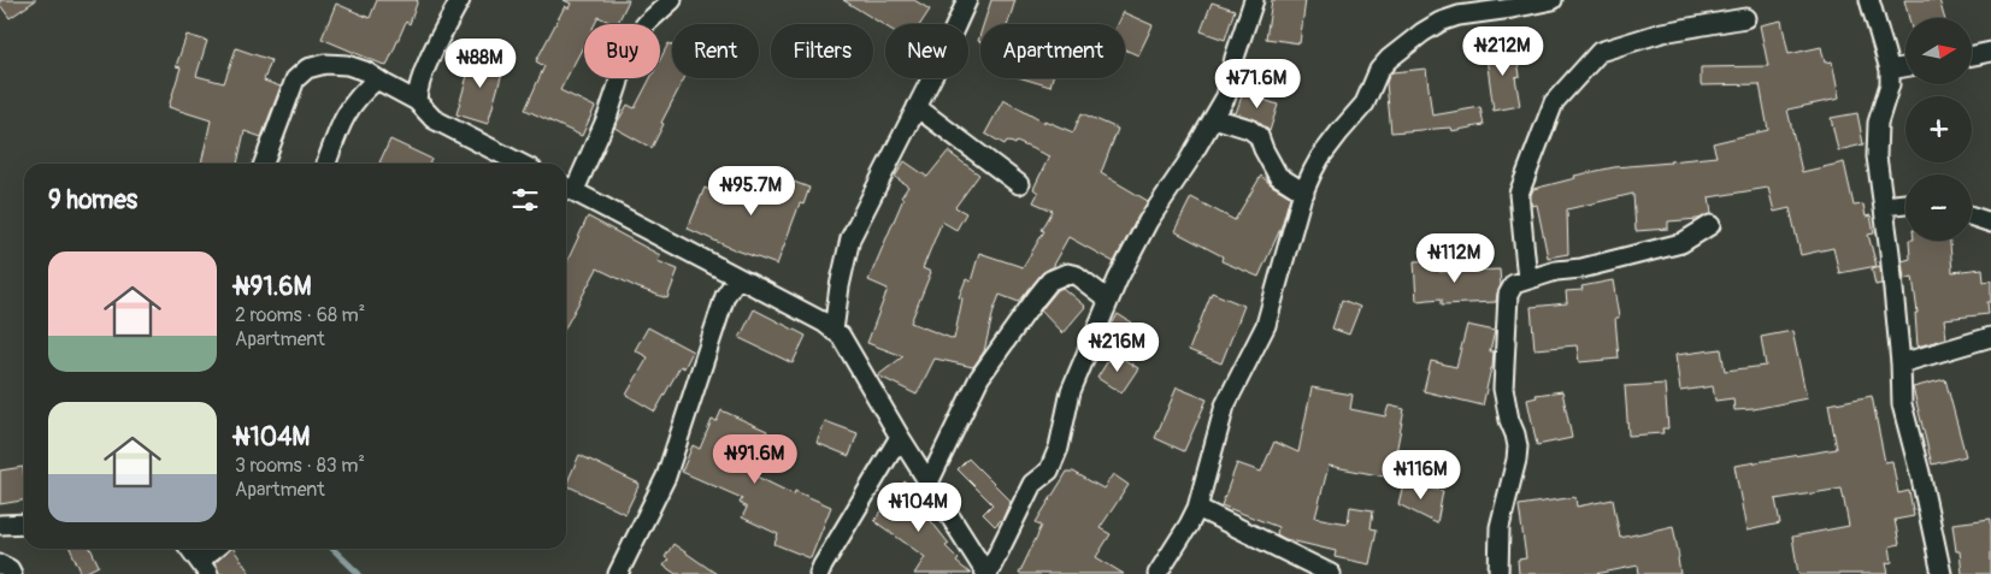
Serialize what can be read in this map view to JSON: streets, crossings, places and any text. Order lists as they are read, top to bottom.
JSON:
{
  "north": "right",
  "page": {
    "map_buttons": ["+", "−"],
    "chip": [
      "Buy",
      "Rent",
      "Filters",
      "New",
      "Apartment"
    ],
    "price": [
      "₦212M",
      "₦88M",
      "₦71.6M",
      "₦95.7M",
      "₦112M",
      "₦216M",
      "₦91.6M",
      "₦116M",
      "₦104M"
    ],
    "heading": "9 homes",
    "list": [
      {
        "name": "₦91.6M",
        "note": "2 rooms · 68 m² · Apartment"
      },
      {
        "name": "₦104M",
        "note": "3 rooms · 83 m² · Apartment"
      }
    ]
  }
}
